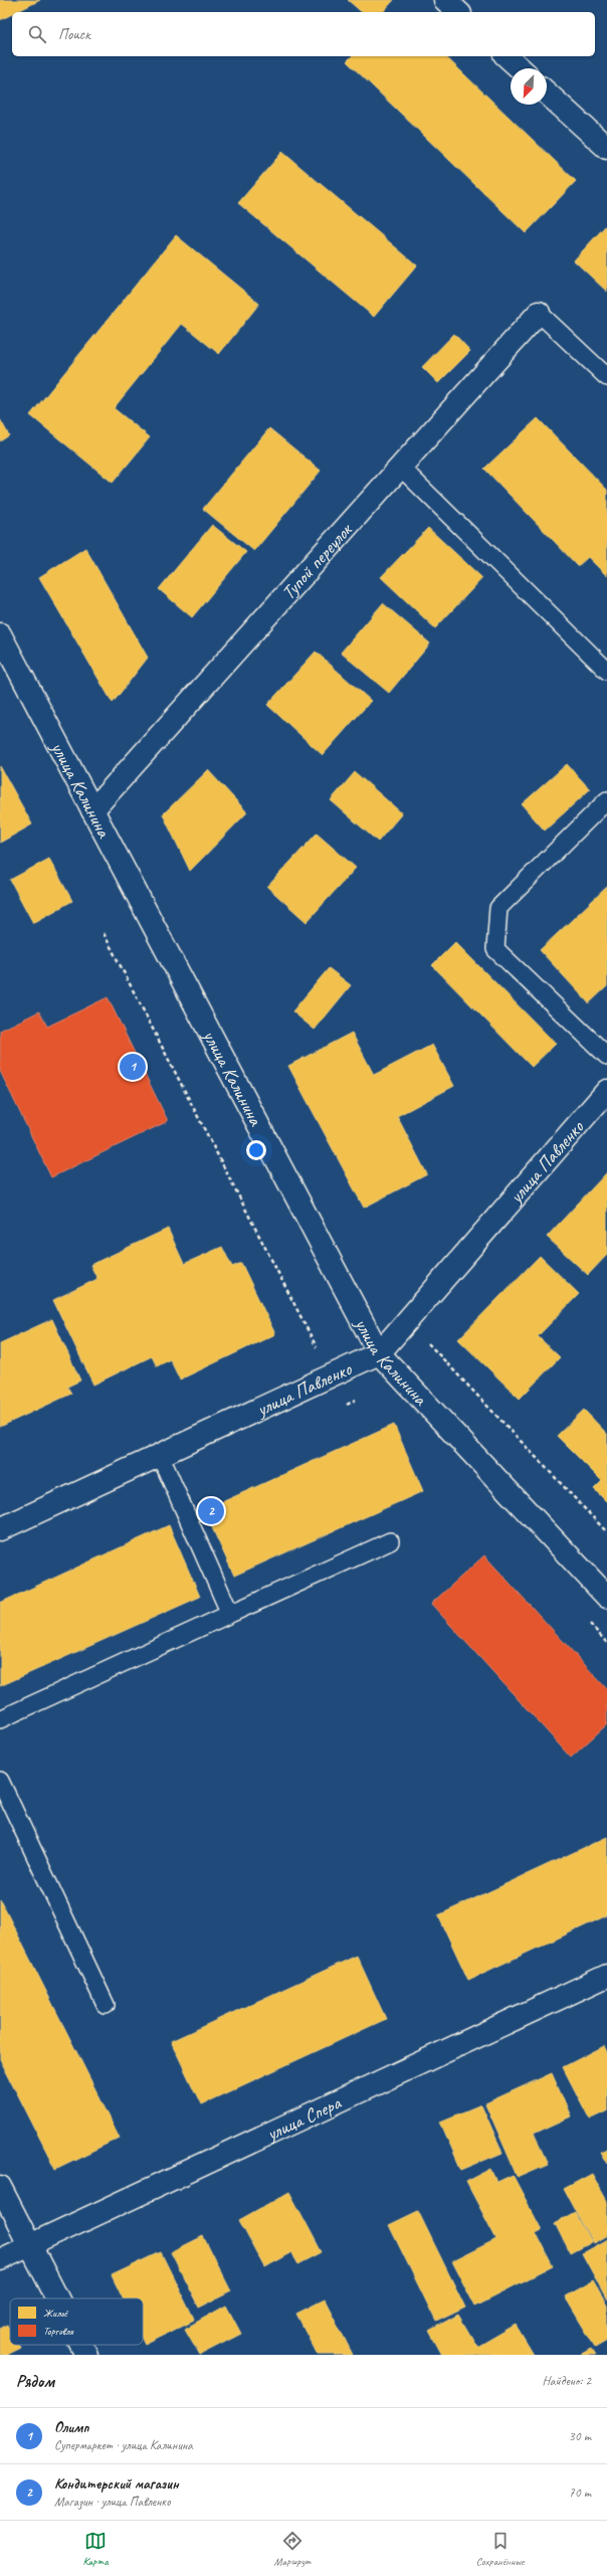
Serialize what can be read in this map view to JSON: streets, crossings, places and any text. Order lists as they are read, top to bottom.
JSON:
{
  "streets": {
    "street": [
      "Тупой переулок",
      "улица Калинина",
      "улица Павленко",
      "улица Спера"
    ]
  },
  "crossings": [
    ["Тупой переулок", "улица Калинина"],
    ["улица Калинина", "улица Павленко"]
  ],
  "legend": ["Жильё", "Торговля"],
  "north": "bottom left",
  "page": {
    "search": "Поиск",
    "pins": ["1", "2"],
    "heading": ["Рядом", "Найдено: 2"],
    "list": [
      {
        "mark": "1",
        "name": "Олимп",
        "note": "Супермаркет · улица Калинина",
        "value": "30 m"
      },
      {
        "mark": "2",
        "name": "Кондитерский магазин",
        "note": "Магазин · улица Павленко",
        "value": "70 m"
      }
    ],
    "nav": ["Карта", "Маршрут", "Сохранённые"]
  }
}
